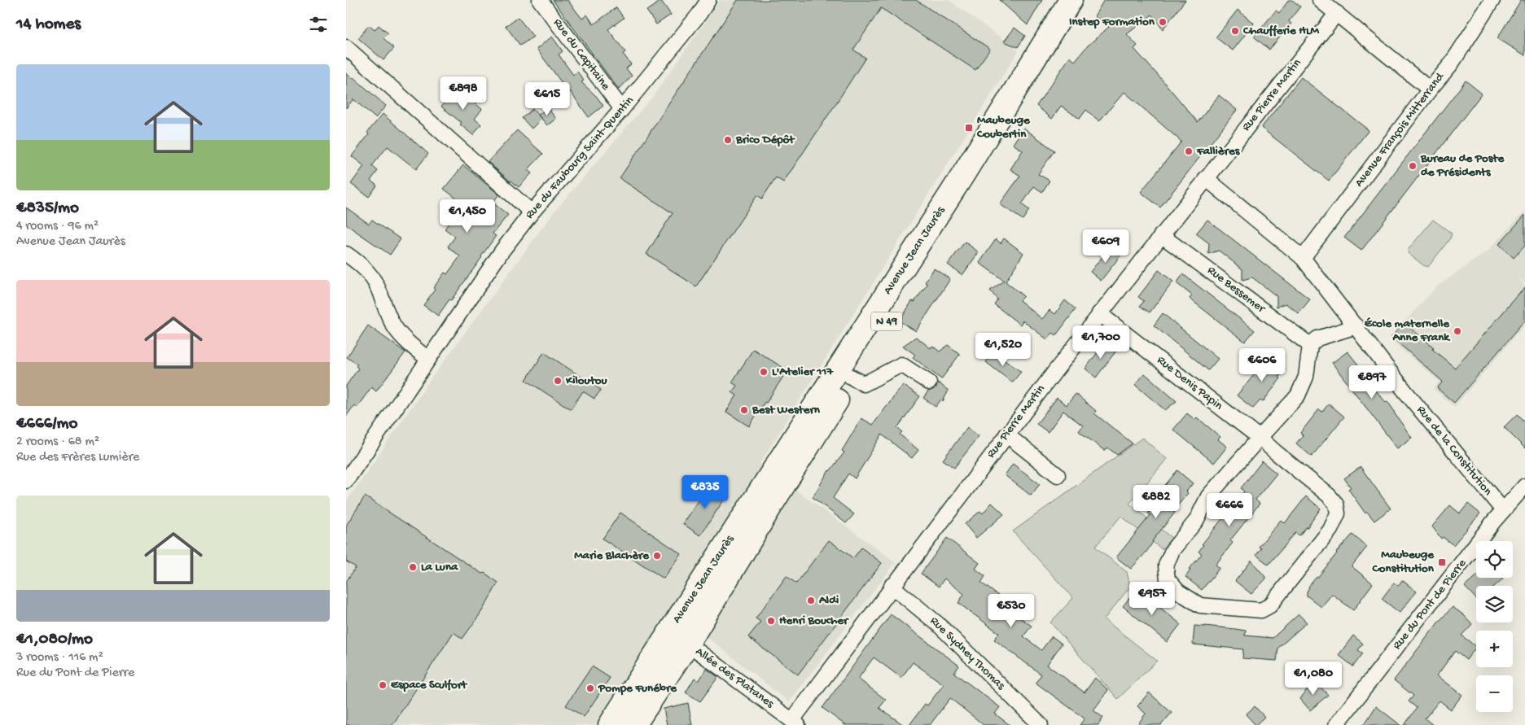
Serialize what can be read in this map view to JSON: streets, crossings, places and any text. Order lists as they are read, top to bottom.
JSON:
{
  "streets": {
    "main road": ["Avenue Jean Jaurès", "N 49"],
    "street": [
      "Rue du Capitaine",
      "Rue Pierre Martin",
      "Avenue François Mitterrand",
      "Rue du Faubourg Saint-Quentin",
      "Rue Bessemer",
      "Rue Denis Papin",
      "Rue de la Constitution",
      "Rue du Pont de Pierre",
      "Rue Sydney Thomas",
      "Allée des Platanes"
    ]
  },
  "crossings": [
    ["Rue du Capitaine", "Rue du Faubourg Saint-Quentin"],
    ["Rue Pierre Martin", "Rue Bessemer"],
    ["Rue Pierre Martin", "Rue Denis Papin"],
    ["Rue Pierre Martin", "Rue de la Constitution"],
    ["Rue Pierre Martin", "Rue Sydney Thomas"],
    ["Rue Pierre Martin", "Allée des Platanes"],
    ["Avenue François Mitterrand", "Rue de la Constitution"],
    ["Avenue Jean Jaurès", "Allée des Platanes"],
    ["Rue de la Constitution", "Rue du Pont de Pierre"]
  ],
  "places": {
    "other": [
      "Instep Formation",
      "Chaufferie HLM",
      "Brico Dépôt",
      "Fallières",
      "Bureau de Poste de Présidents",
      "École maternelle Anne Frank",
      "L'Atelier 117",
      "Kiloutou",
      "Best Western",
      "Marie Blachère",
      "La Luna",
      "Aldi",
      "Henri Boucher",
      "Espace Sculfort",
      "Pompe Funébre"
    ],
    "transit": ["Maubeuge Coubertin", "Maubeuge Constitution"]
  },
  "page": {
    "heading": "14 homes",
    "list": [
      {
        "name": "€835/mo",
        "note": "4 rooms · 96 m² · Avenue Jean Jaurès"
      },
      {
        "name": "€666/mo",
        "note": "2 rooms · 68 m² · Rue des Frères Lumière"
      },
      {
        "name": "€1,080/mo",
        "note": "3 rooms · 116 m² · Rue du Pont de Pierre"
      }
    ],
    "price": [
      "€898",
      "€615",
      "€1,450",
      "€609",
      "€1,700",
      "€1,520",
      "€606",
      "€897",
      "€835",
      "€882",
      "€666",
      "€957",
      "€530",
      "€1,080"
    ],
    "map_buttons": ["+", "−"]
  }
}
